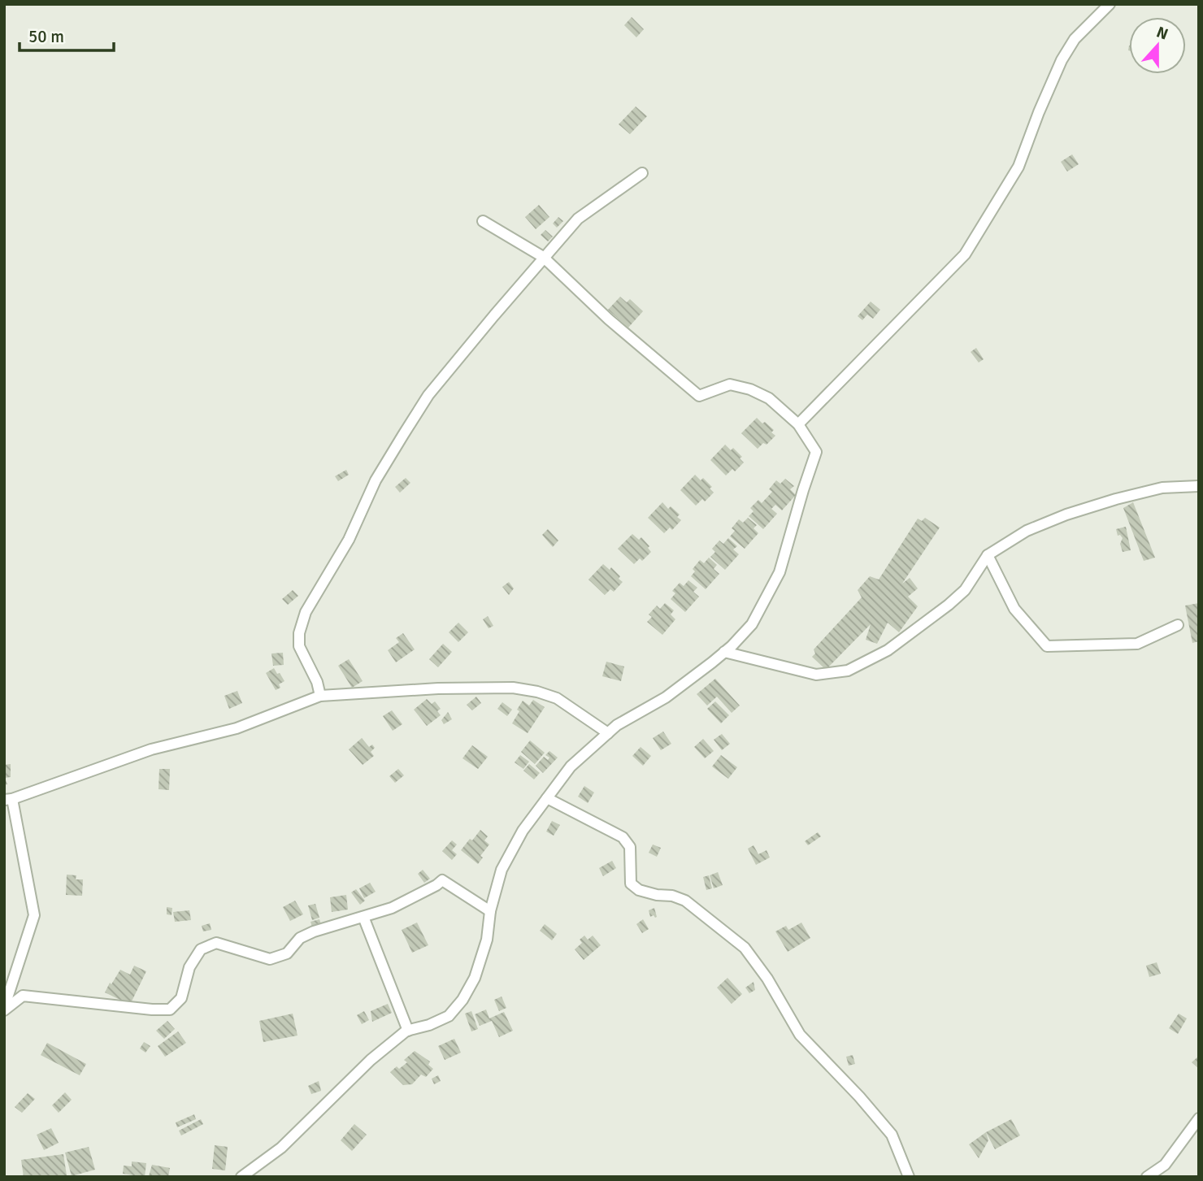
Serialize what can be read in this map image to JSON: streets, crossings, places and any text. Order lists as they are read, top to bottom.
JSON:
{
  "scale_bar": "50 m",
  "north": "top"
}
